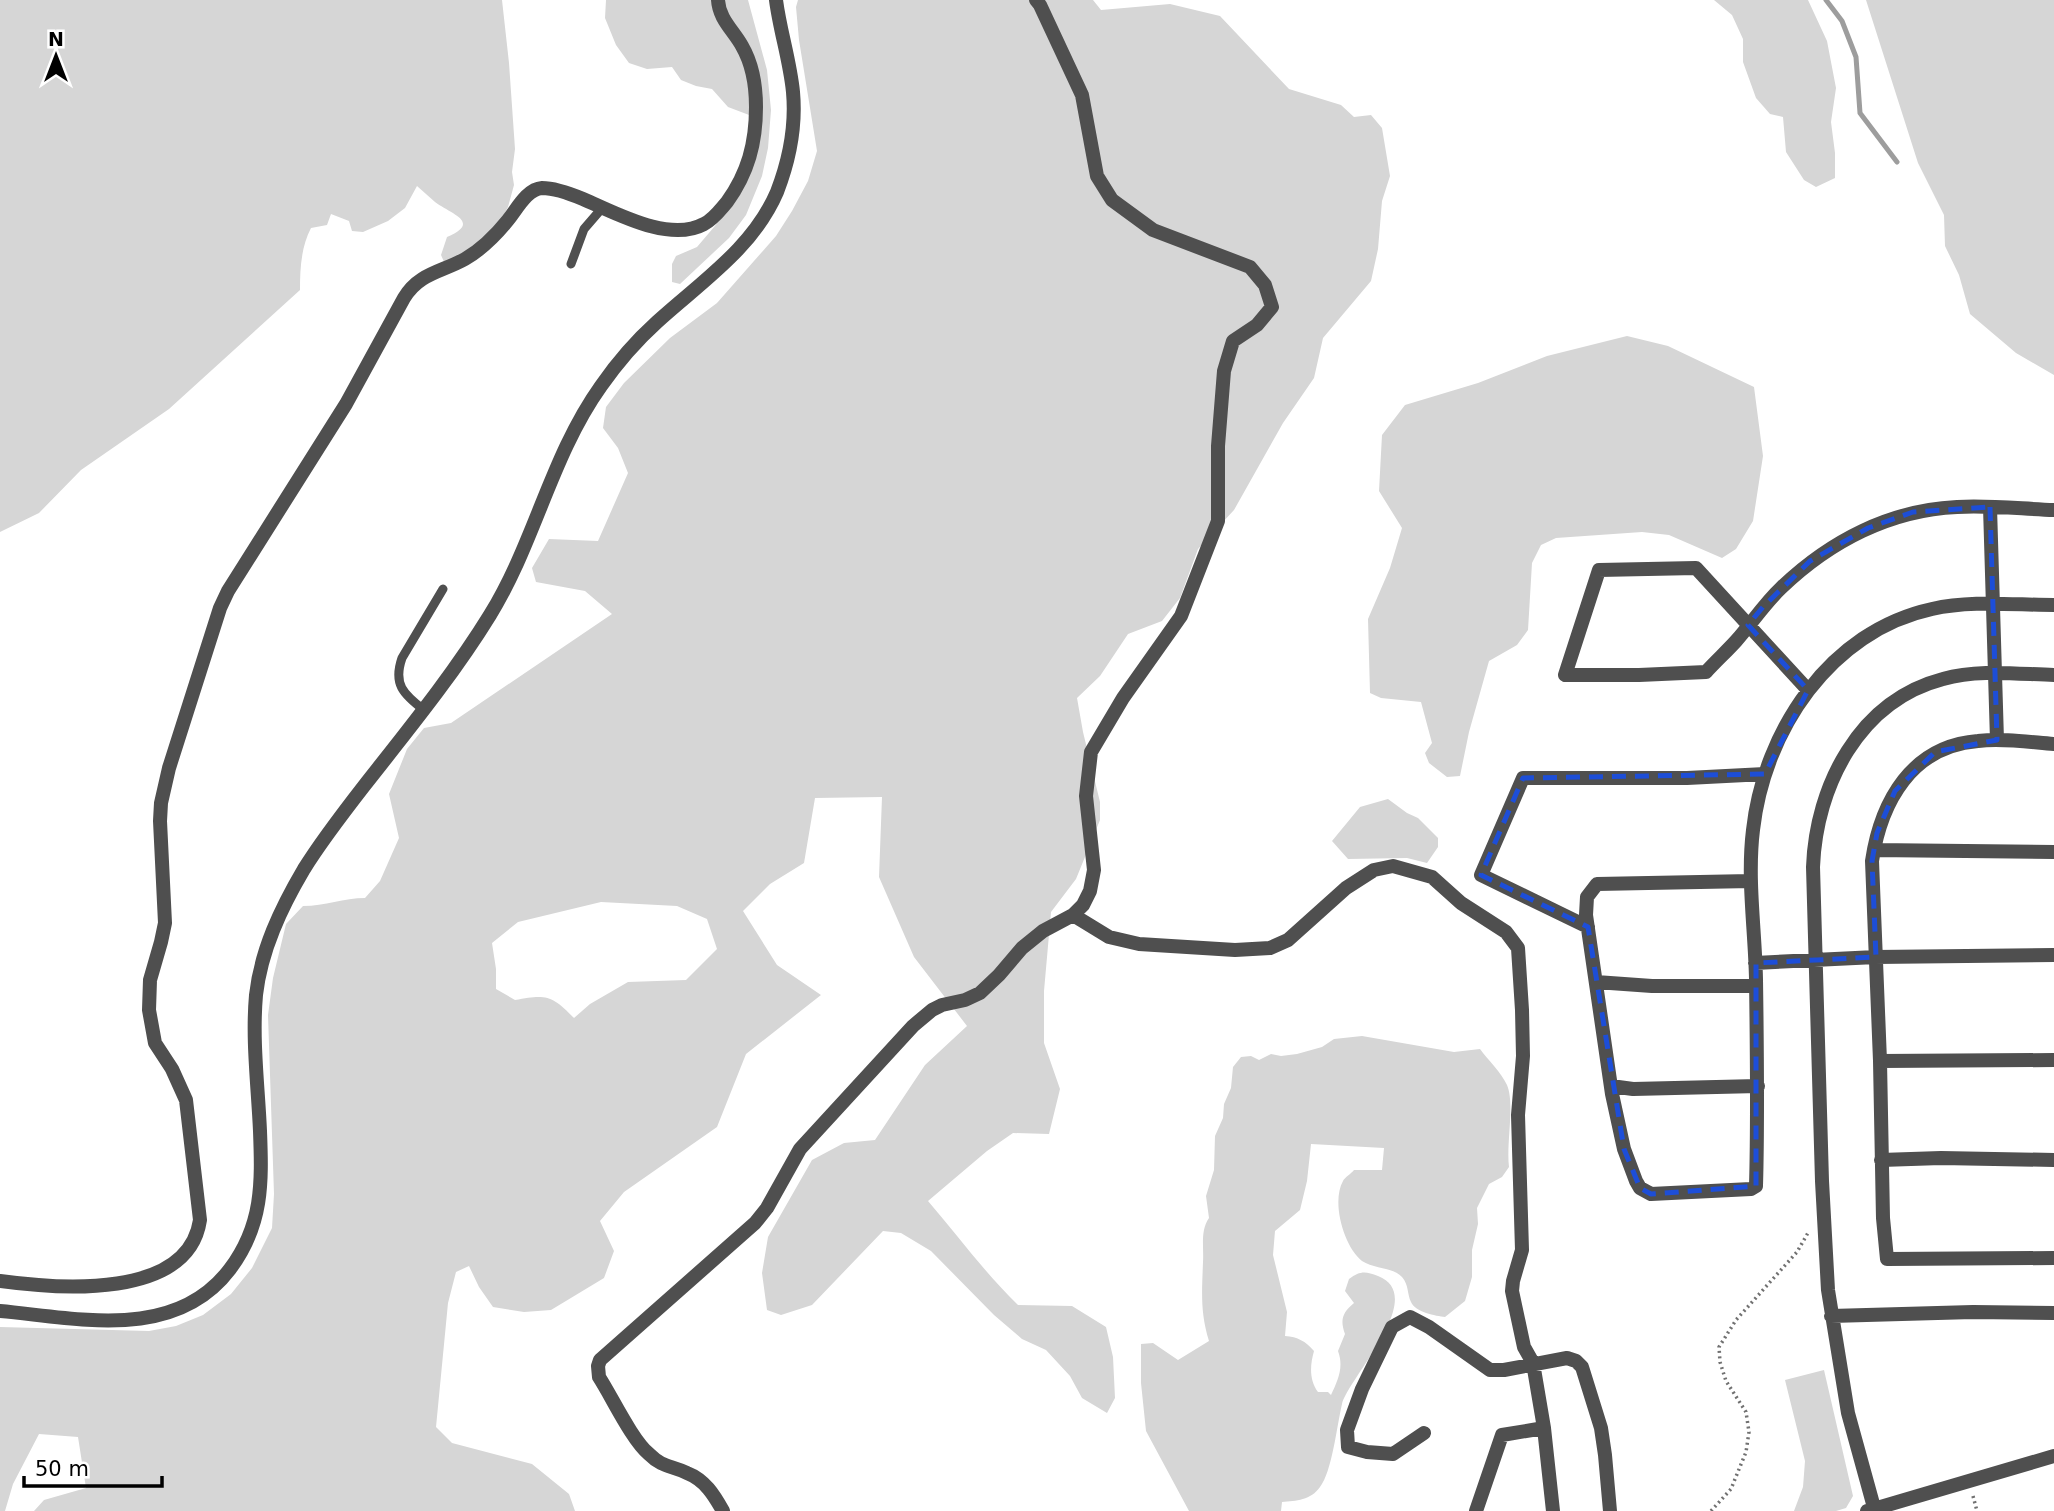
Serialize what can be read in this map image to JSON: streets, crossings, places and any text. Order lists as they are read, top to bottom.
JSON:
{
  "scale_bar": "50 m",
  "north": "top"
}
